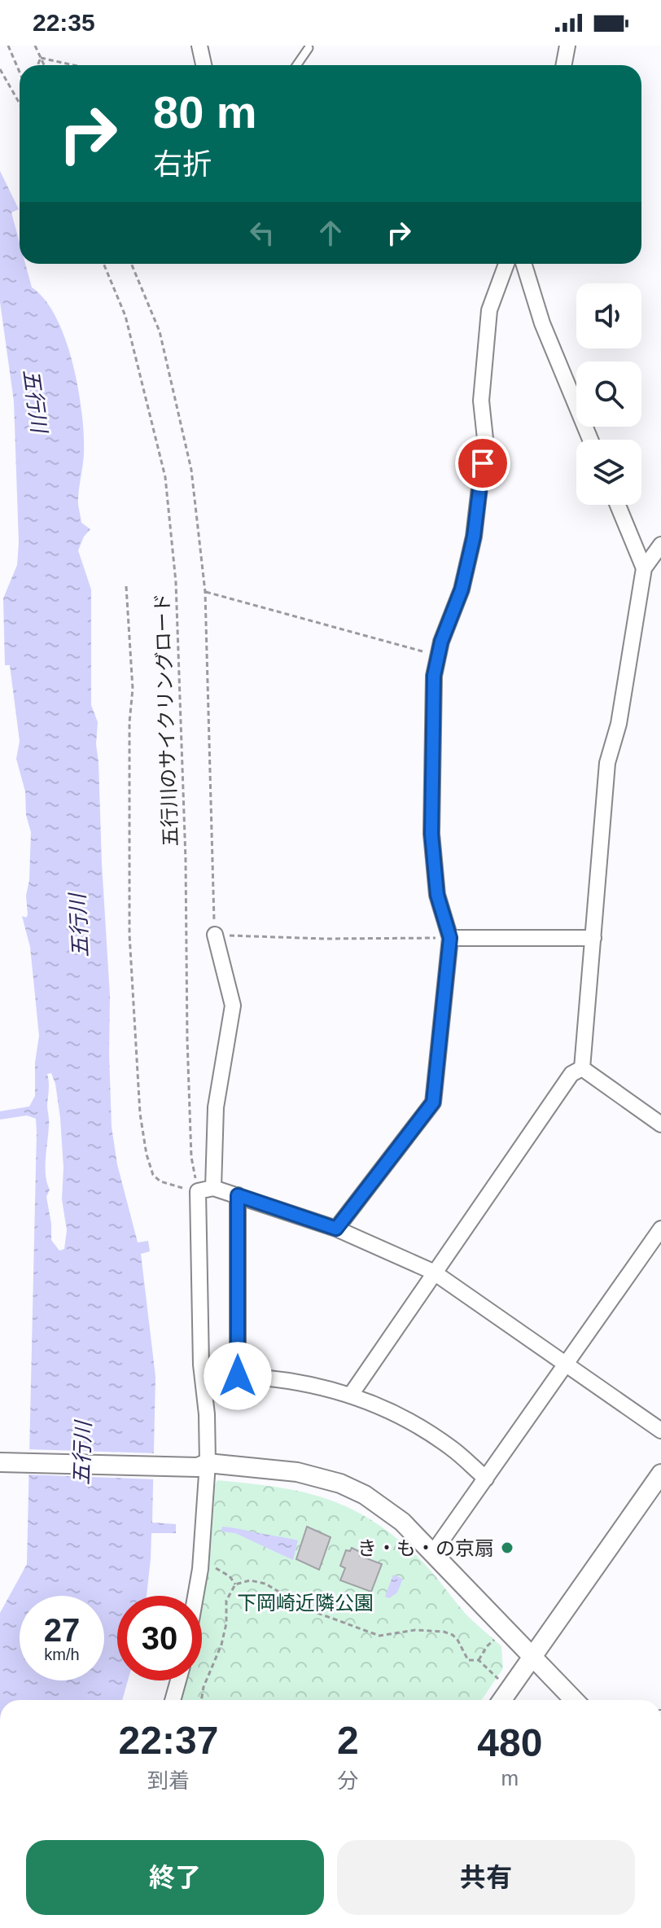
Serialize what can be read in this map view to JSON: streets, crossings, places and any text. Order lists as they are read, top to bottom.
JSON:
{
  "streets": {
    "path": ["五行川のサイクリングロード"]
  },
  "water": ["五行川"],
  "parks": ["下岡崎近隣公園"],
  "places": ["き・も・の京扇"],
  "page": {
    "status": "22:35",
    "turn": ["80 m", "右折"],
    "speed": "27 km/h",
    "limit": "30",
    "eta": [
      "22:37",
      "到着",
      "2",
      "分",
      "480",
      "m"
    ],
    "buttons": ["終了", "共有"]
  }
}
